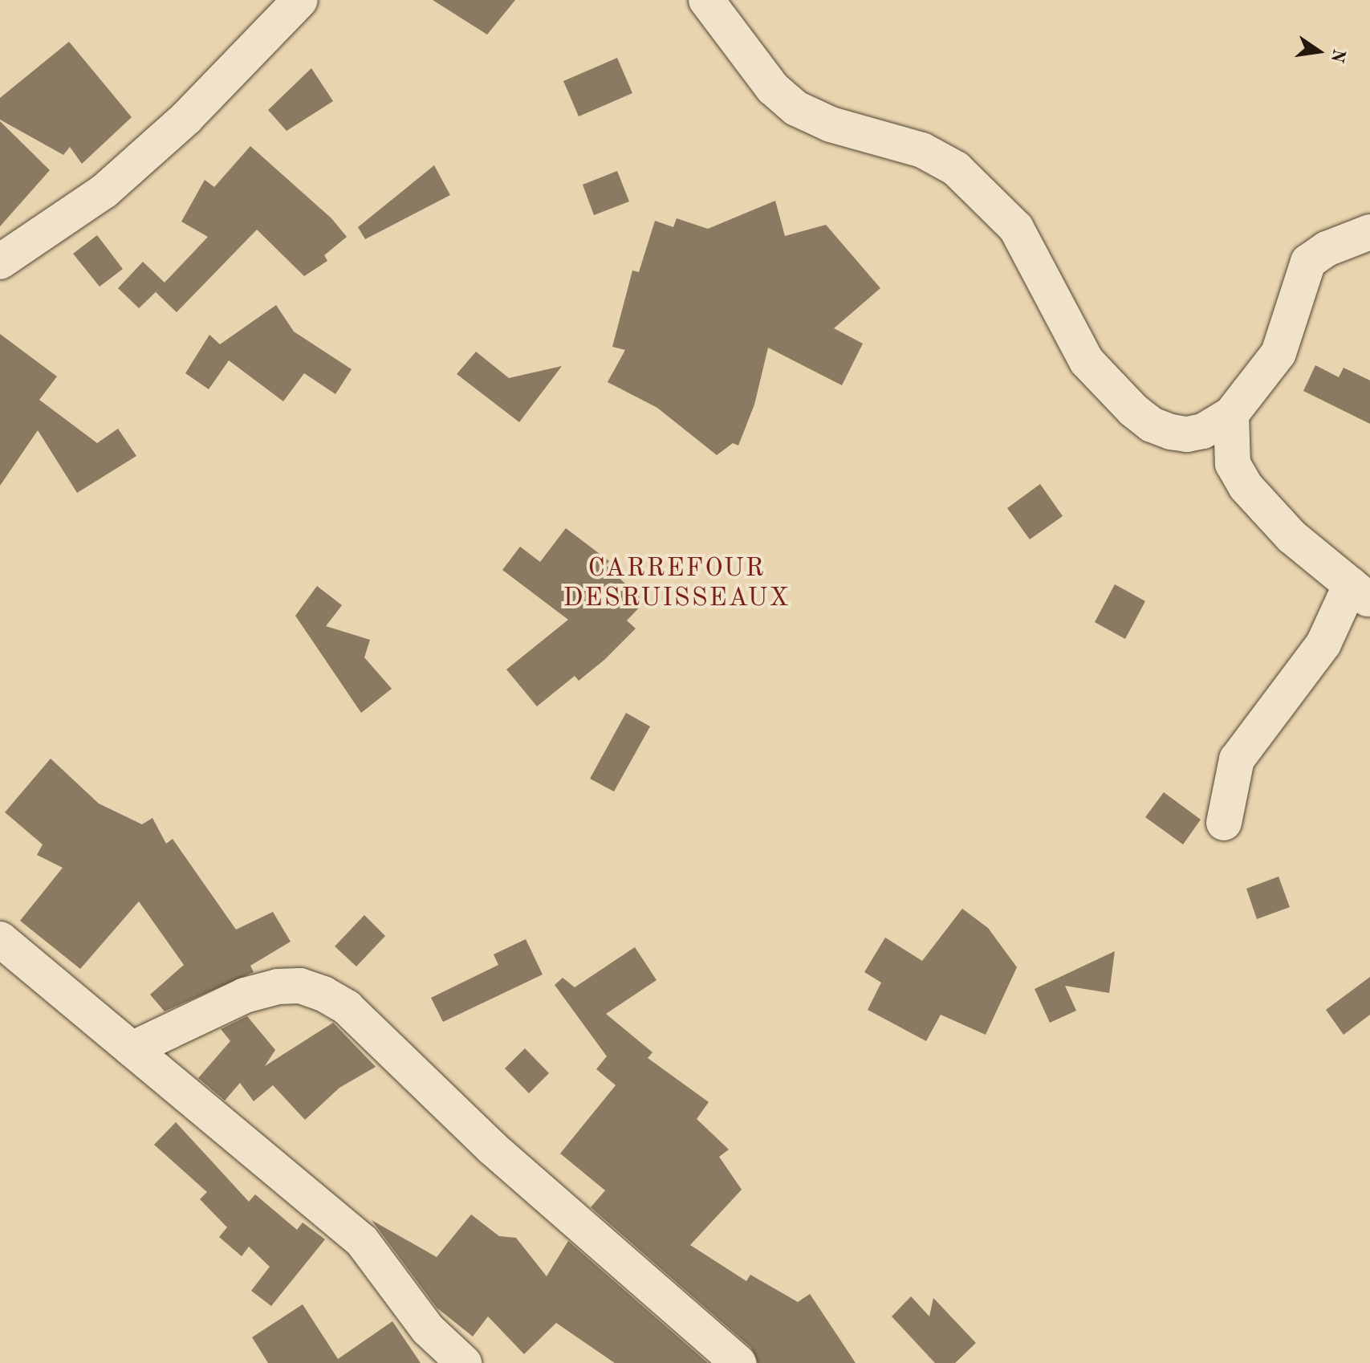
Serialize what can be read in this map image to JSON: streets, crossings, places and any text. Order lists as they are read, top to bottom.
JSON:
{
  "districts": ["CARREFOUR DESRUISSEAUX"],
  "north": "right"
}
